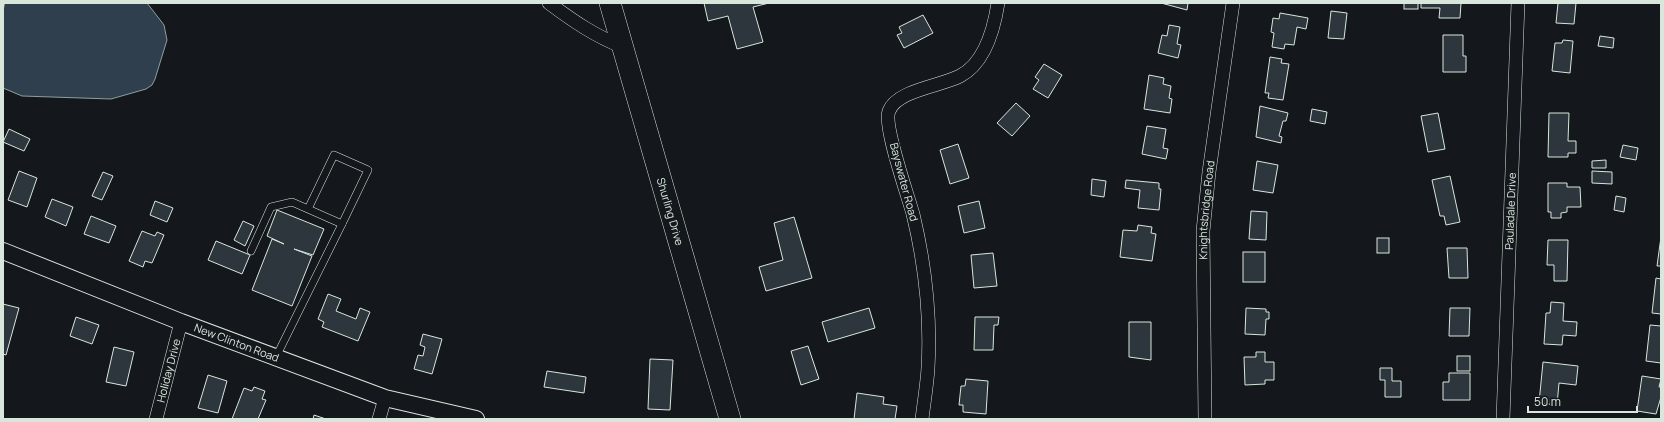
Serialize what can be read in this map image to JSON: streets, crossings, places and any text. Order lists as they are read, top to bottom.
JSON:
{
  "streets": {
    "main road": ["Shurling Drive"],
    "street": [
      "Bayswater Road",
      "Knightsbridge Road",
      "Pauladale Drive",
      "New Clinton Road",
      "Holiday Drive"
    ]
  },
  "crossings": [
    ["New Clinton Road", "Holiday Drive"]
  ],
  "scale_bar": "50 m"
}
